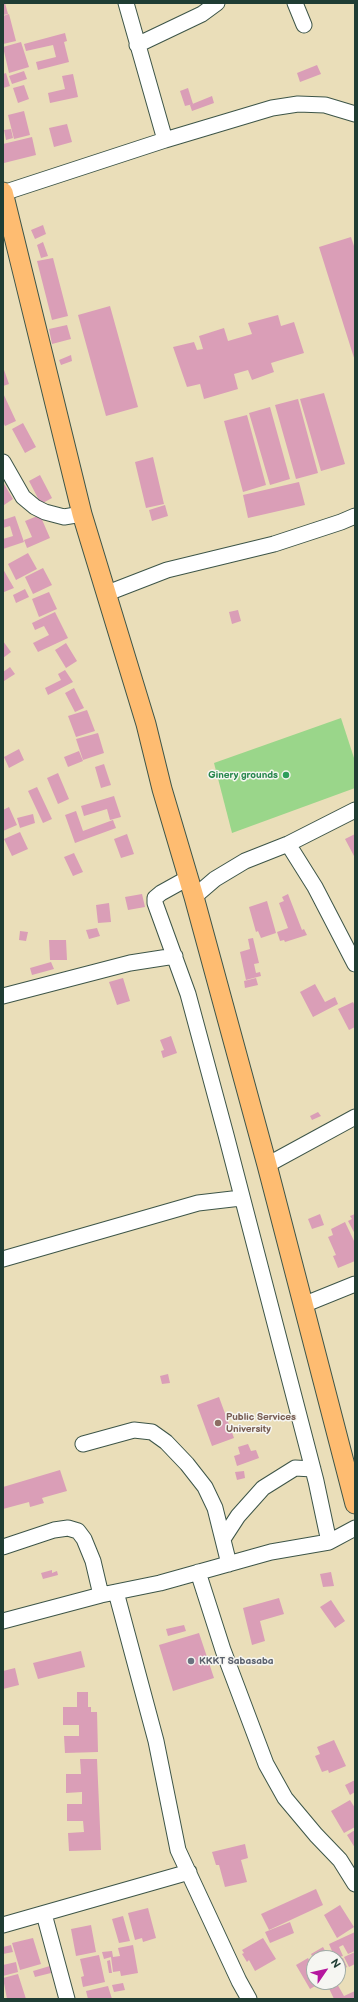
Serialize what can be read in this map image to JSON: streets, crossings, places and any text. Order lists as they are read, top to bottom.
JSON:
{
  "places": ["Ginery grounds", "Public Services University", "KKKT Sabasaba"],
  "north": "top right"
}
